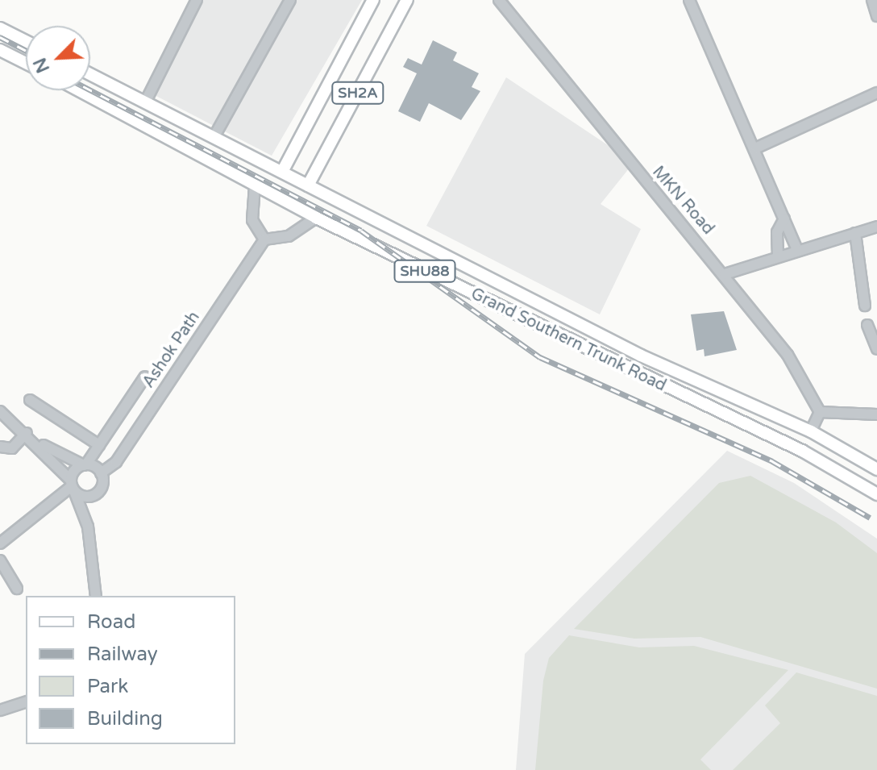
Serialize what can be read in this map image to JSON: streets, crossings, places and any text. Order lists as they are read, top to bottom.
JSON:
{
  "streets": {
    "main road": ["SH2A", "SHU88", "Grand Southern Trunk Road"],
    "street": ["MKN Road", "Ashok Path"]
  },
  "crossings": [
    ["SH2A", "Grand Southern Trunk Road"]
  ],
  "legend": [
    "Road",
    "Railway",
    "Park",
    "Building"
  ],
  "north": "bottom left"
}
